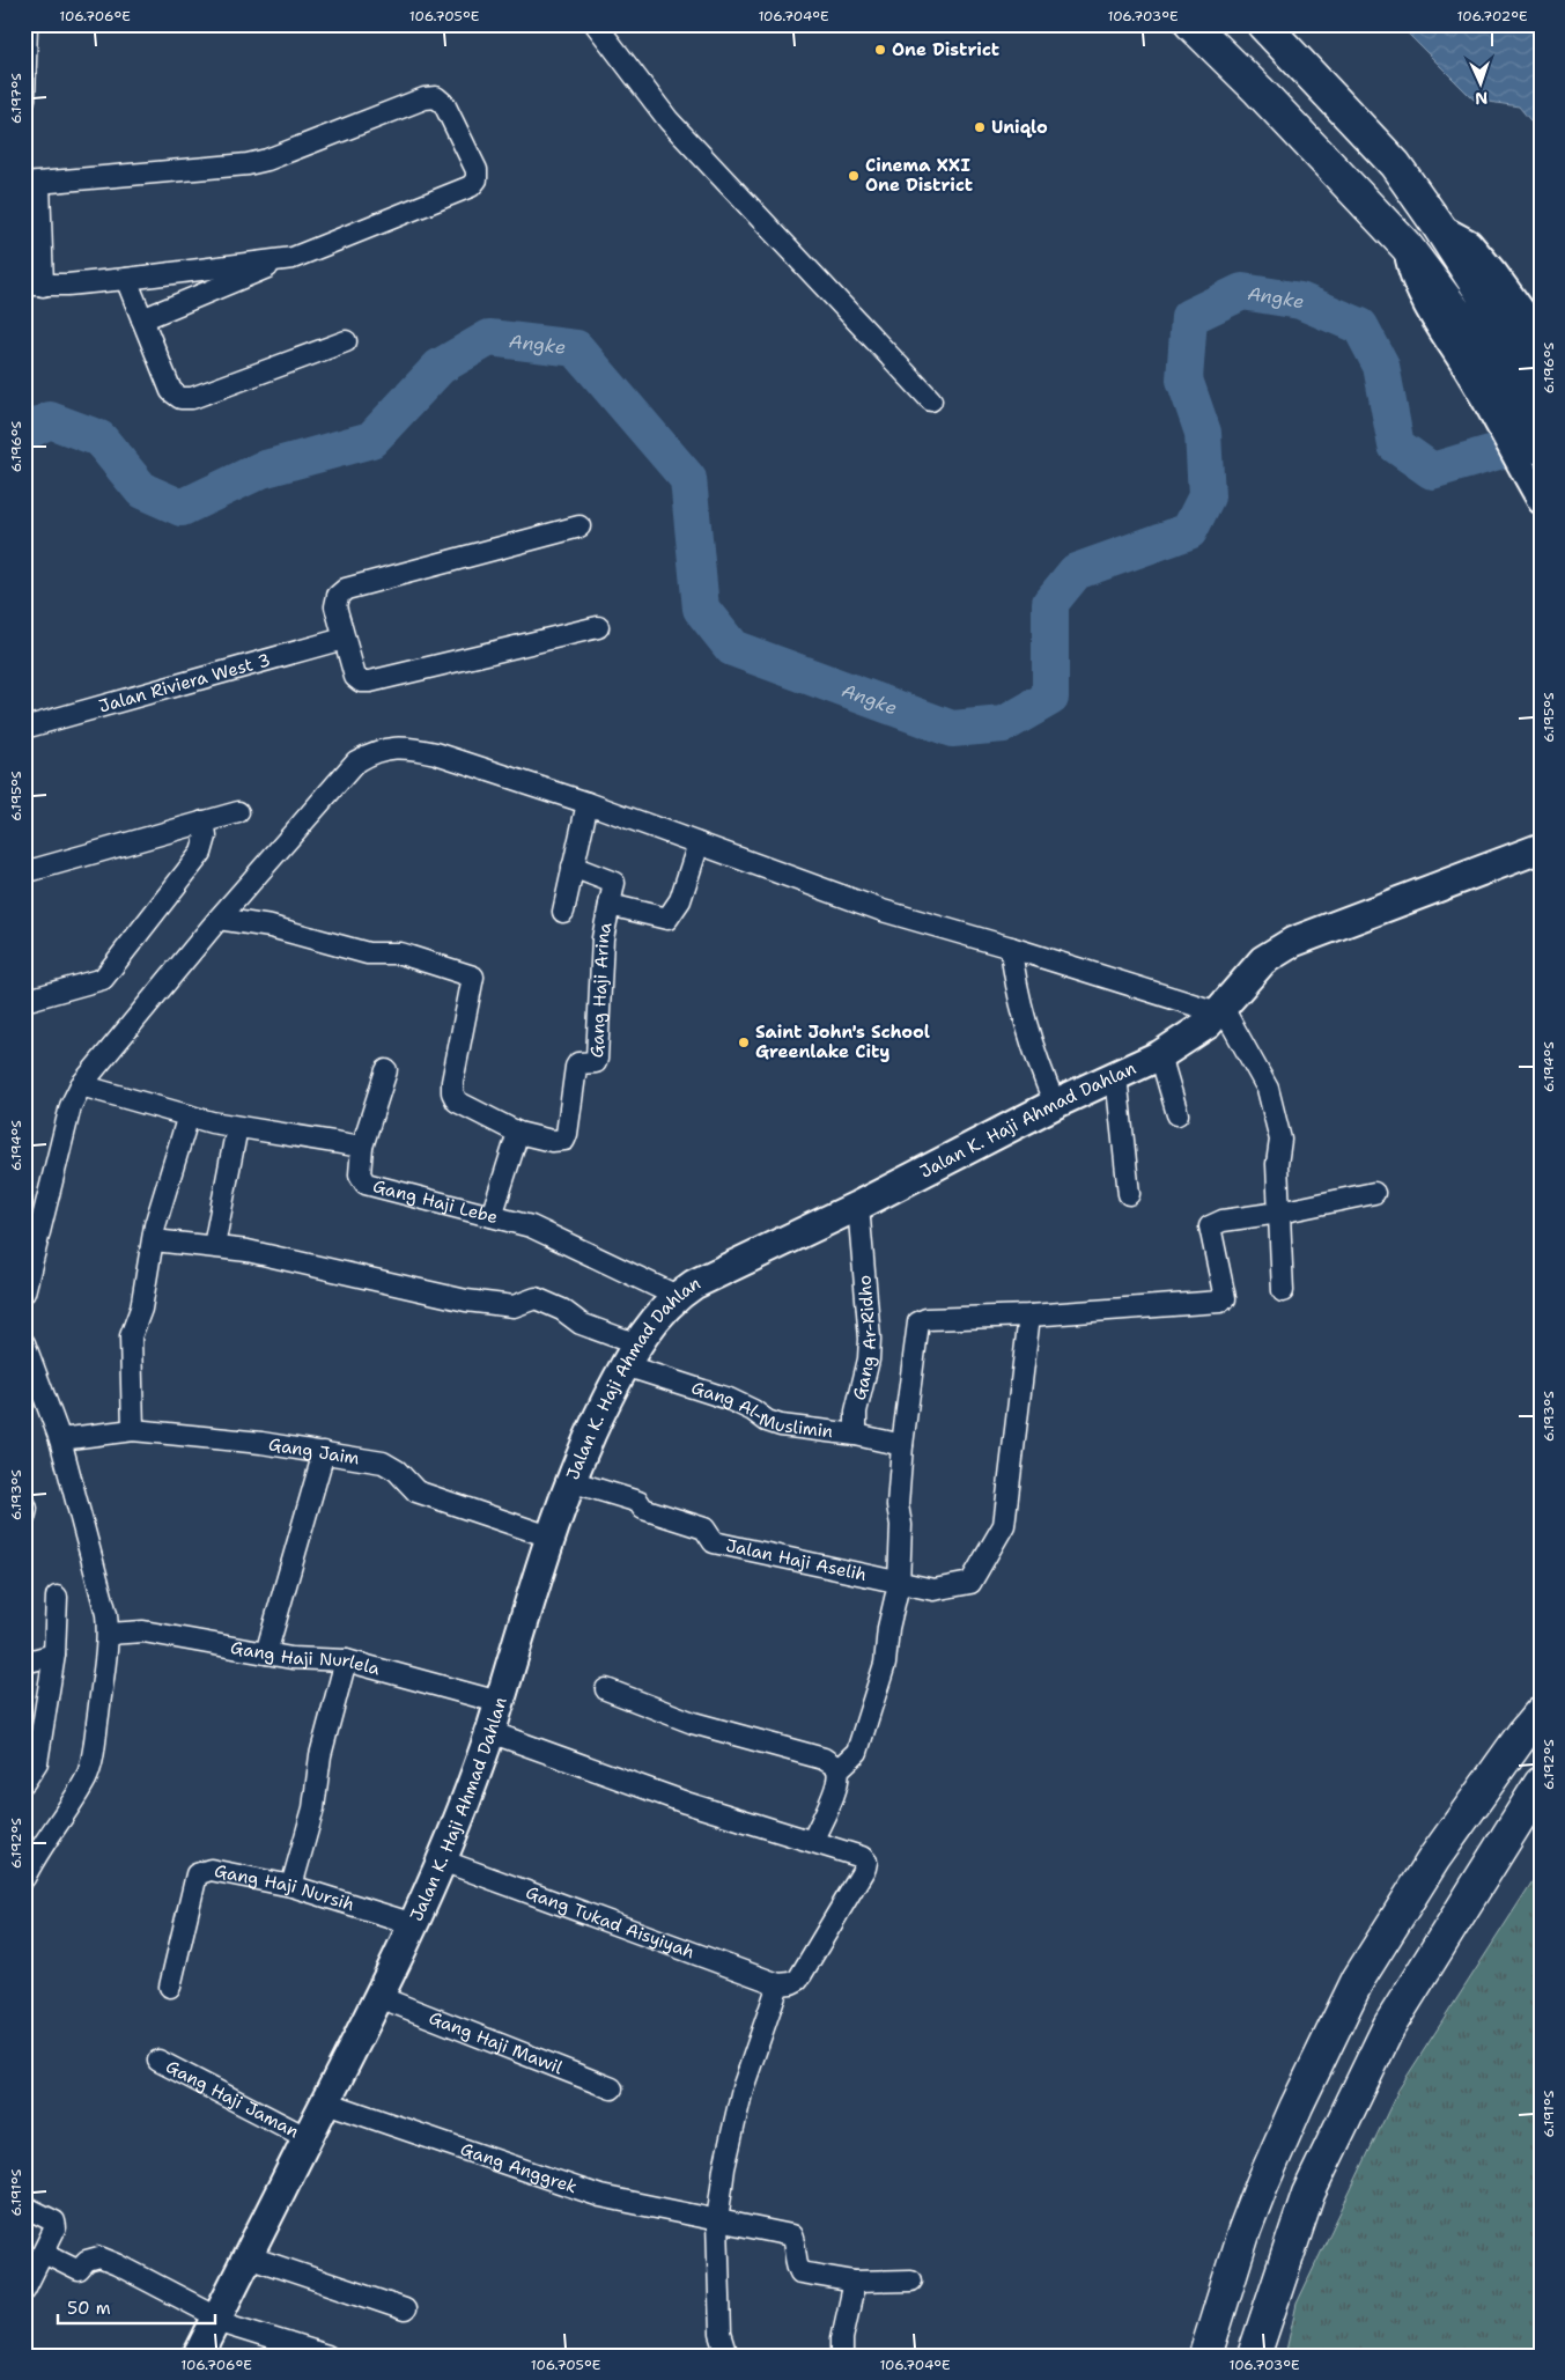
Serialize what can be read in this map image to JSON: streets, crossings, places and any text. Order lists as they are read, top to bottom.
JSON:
{
  "streets": {
    "main road": ["Jalan K. Haji Ahmad Dahlan"],
    "street": [
      "Jalan Riviera West 3",
      "Gang Haji Arina",
      "Gang Haji Lebe",
      "Gang Ar-Ridho",
      "Gang Al-Muslimin",
      "Gang Jaim",
      "Jalan Haji Aselih",
      "Gang Haji Nurlela",
      "Gang Haji Nursih",
      "Gang Tukad Aisyiyah",
      "Gang Haji Mawil",
      "Gang Haji Jaman",
      "Gang Anggrek"
    ]
  },
  "crossings": [
    ["Jalan K. Haji Ahmad Dahlan", "Gang Haji Lebe"],
    ["Jalan K. Haji Ahmad Dahlan", "Gang Ar-Ridho"],
    ["Jalan K. Haji Ahmad Dahlan", "Gang Al-Muslimin"],
    ["Jalan K. Haji Ahmad Dahlan", "Gang Jaim"],
    ["Jalan K. Haji Ahmad Dahlan", "Jalan Haji Aselih"],
    ["Jalan K. Haji Ahmad Dahlan", "Gang Haji Nurlela"],
    ["Jalan K. Haji Ahmad Dahlan", "Gang Haji Nursih"],
    ["Jalan K. Haji Ahmad Dahlan", "Gang Tukad Aisyiyah"],
    ["Jalan K. Haji Ahmad Dahlan", "Gang Haji Mawil"],
    ["Jalan K. Haji Ahmad Dahlan", "Gang Haji Jaman"],
    ["Jalan K. Haji Ahmad Dahlan", "Gang Anggrek"],
    ["Gang Ar-Ridho", "Gang Al-Muslimin"]
  ],
  "water": ["Angke"],
  "places": [
    "One District",
    "Uniqlo",
    "Cinema XXI One District",
    "Saint John's School Greenlake City"
  ],
  "scale_bar": "50 m",
  "north": "bottom",
  "coordinates": [
    "106.706°E",
    "106.705°E",
    "106.704°E",
    "106.703°E",
    "106.702°E",
    "6.197°S",
    "6.196°S",
    "6.195°S",
    "6.194°S",
    "6.193°S",
    "6.192°S",
    "6.191°S"
  ]
}
